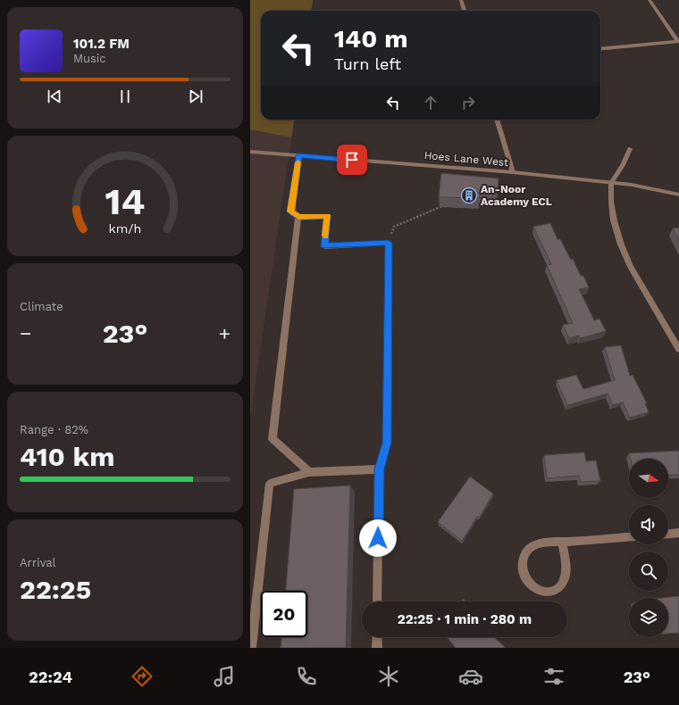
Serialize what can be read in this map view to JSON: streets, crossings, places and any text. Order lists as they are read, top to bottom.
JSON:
{
  "streets": {
    "street": ["Hoes Lane West"]
  },
  "places": {
    "building": ["An-Noor Academy ECL"]
  },
  "north": "right",
  "page": {
    "turn": ["140 m", "Turn left"],
    "song": ["101.2 FM", "Music"],
    "tile": [
      "Climate",
      ["Range · 82%", "410 km"],
      ["Arrival", "22:25"]
    ],
    "heat": ["−", "23°", "+"],
    "limit": "20",
    "trip": "22:25 · 1 min · 280 m",
    "tabs": ["22:24", "23°"],
    "gauge": ["14", "km/h"]
  }
}
